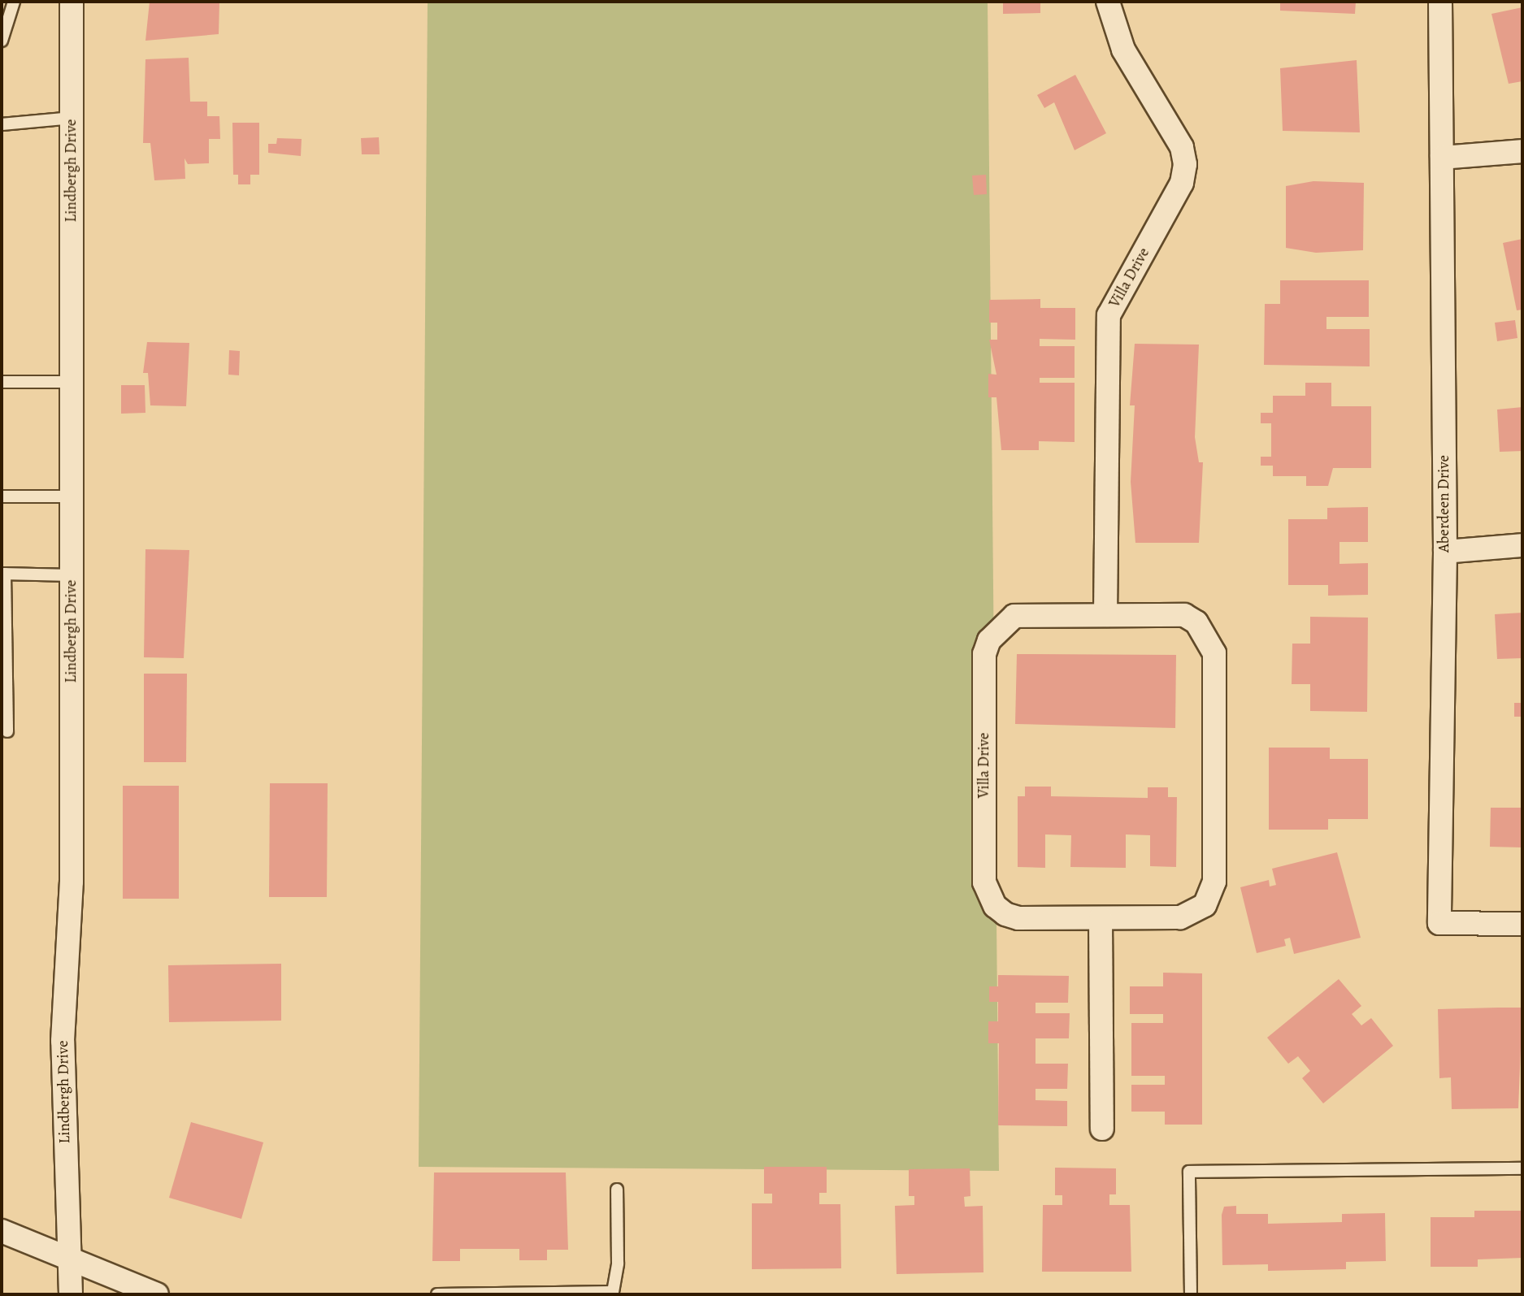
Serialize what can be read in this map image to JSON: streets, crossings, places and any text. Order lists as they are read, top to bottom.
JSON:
{
  "streets": {
    "street": ["Lindbergh Drive", "Villa Drive", "Aberdeen Drive"]
  }
}
